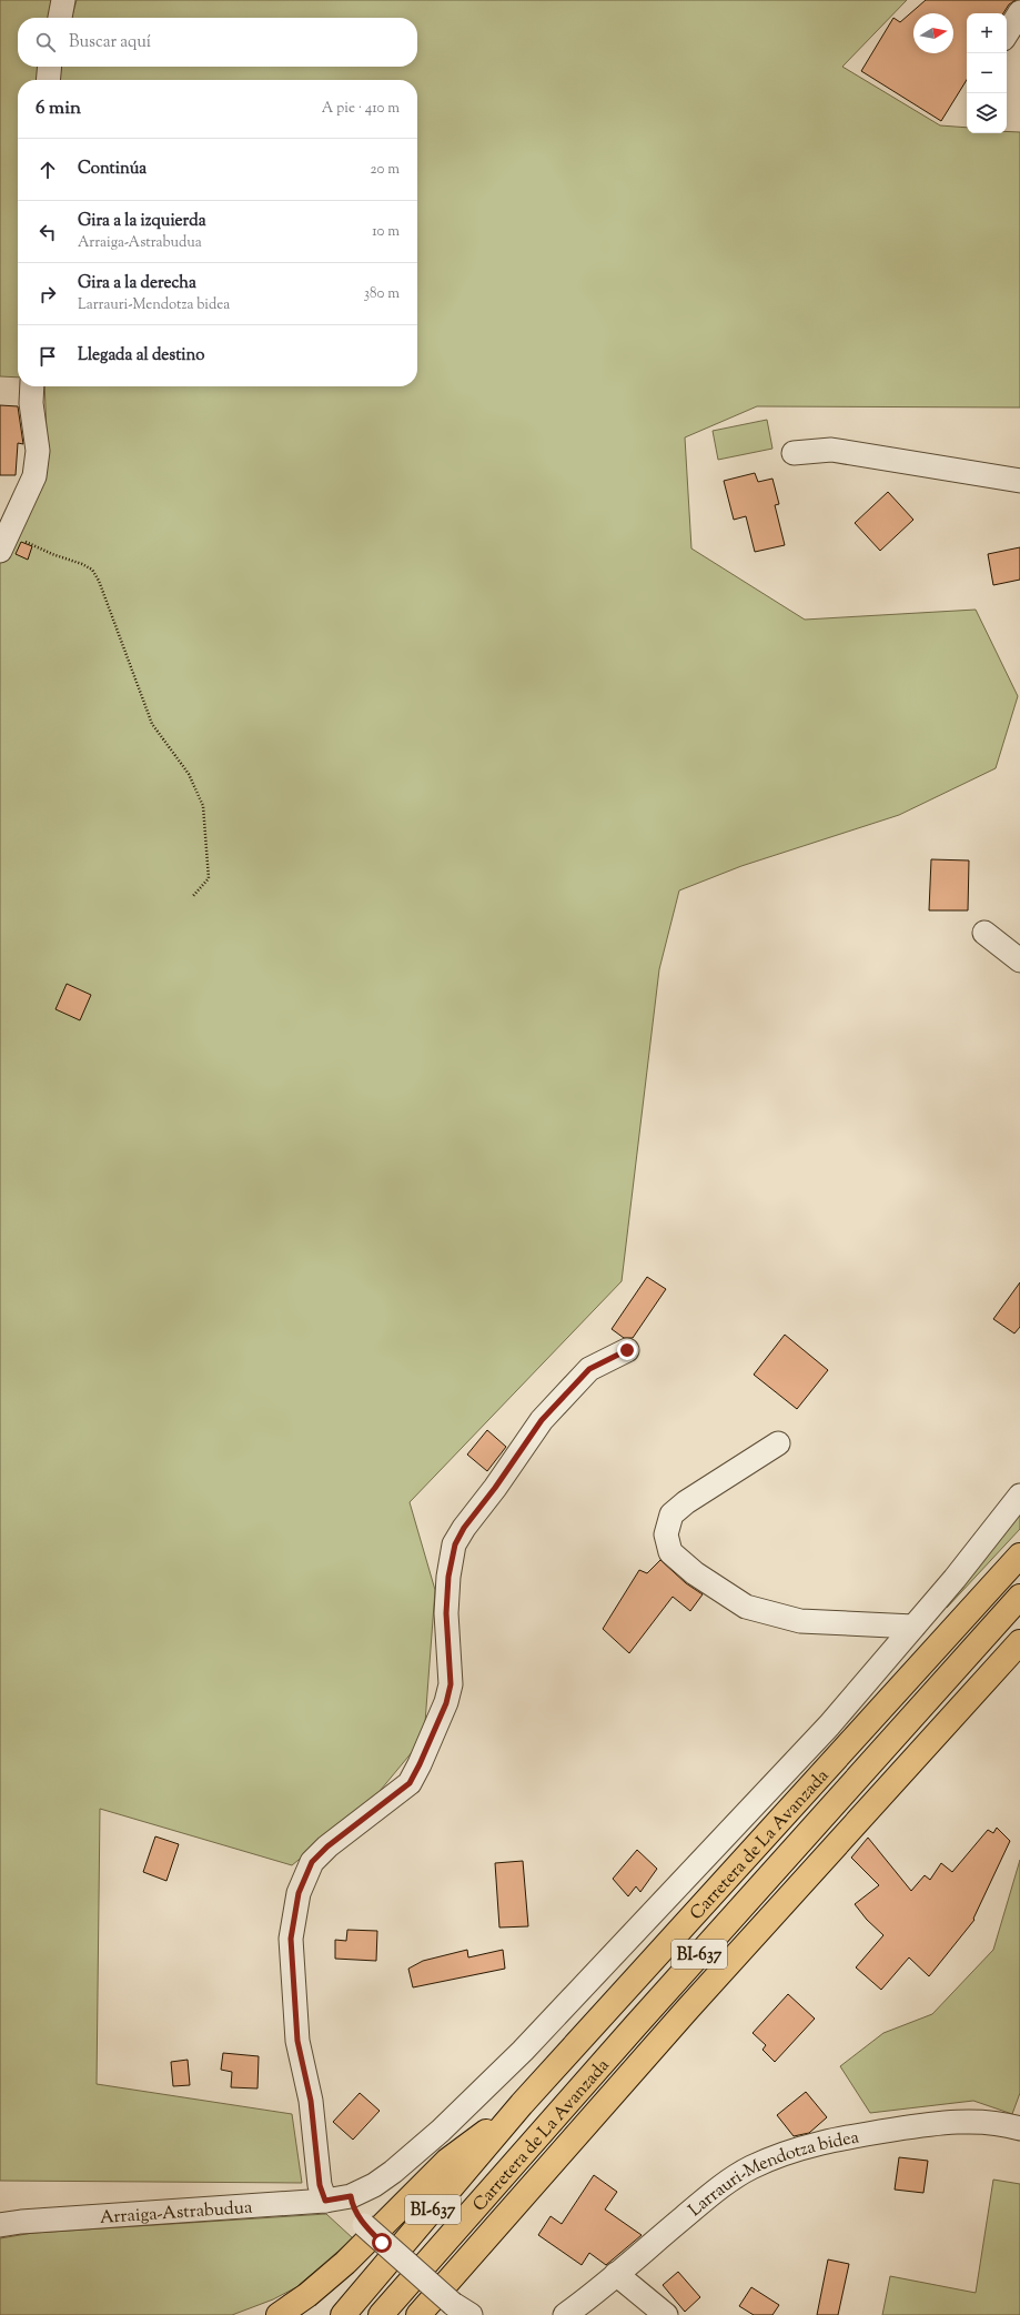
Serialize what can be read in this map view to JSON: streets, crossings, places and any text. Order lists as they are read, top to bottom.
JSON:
{
  "streets": {
    "main road": ["Carretera de La Avanzada", "BI-637"],
    "street": ["Larrauri-Mendotza bidea", "Arraiga-Astrabudua"]
  },
  "north": "right",
  "page": {
    "map_buttons": ["+", "−"],
    "search": "Buscar aquí",
    "heading": ["6 min", "A pie · 410 m"],
    "list": [
      ["Continúa", "20 m"],
      ["Gira a la izquierda", "Arraiga-Astrabudua", "10 m"],
      ["Gira a la derecha", "Larrauri-Mendotza bidea", "380 m"],
      "Llegada al destino"
    ]
  }
}
